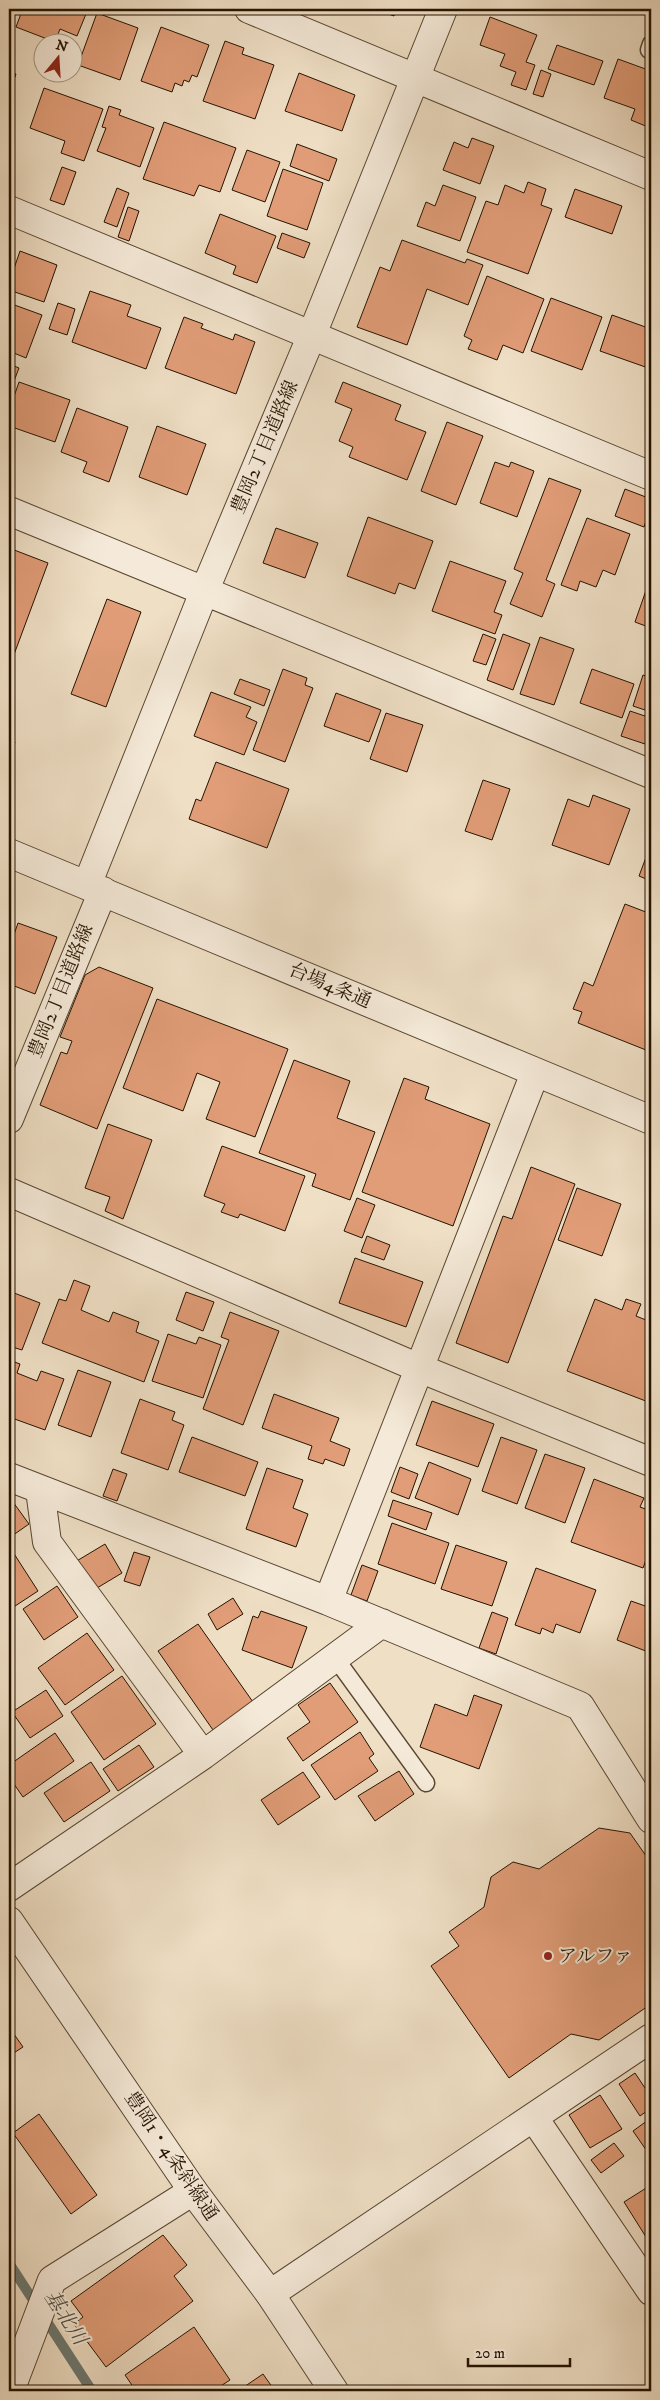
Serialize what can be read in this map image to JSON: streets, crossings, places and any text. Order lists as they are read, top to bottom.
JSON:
{
  "streets": {
    "street": ["豊岡2丁目道路線", "台場4条通", "豊岡1・4条斜線通"]
  },
  "crossings": [
    ["豊岡2丁目道路線", "台場4条通"]
  ],
  "water": ["基北川"],
  "places": ["アルファ"],
  "scale_bar": "20 m",
  "north": "top"
}
